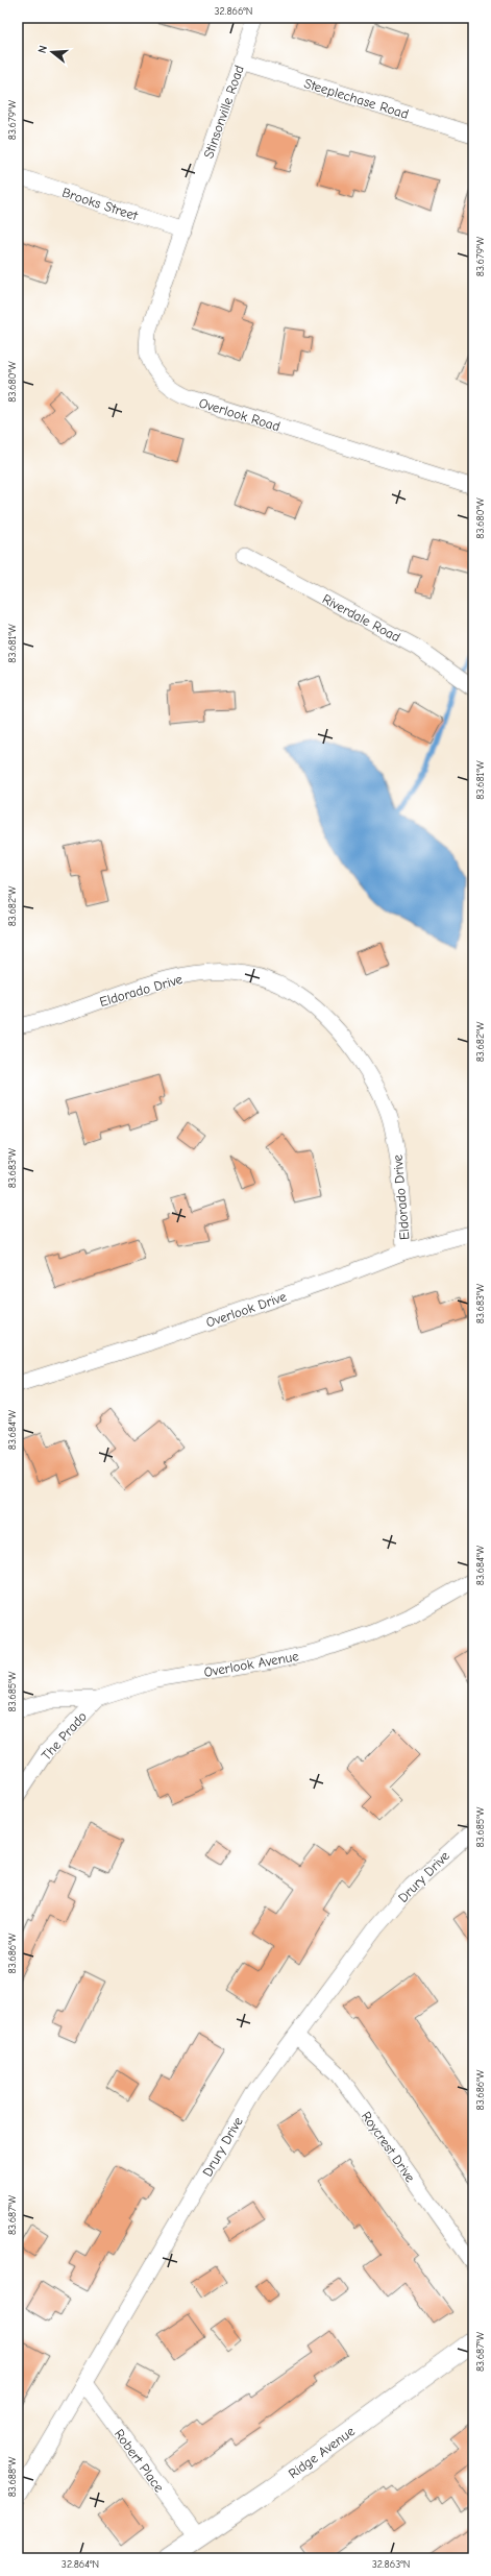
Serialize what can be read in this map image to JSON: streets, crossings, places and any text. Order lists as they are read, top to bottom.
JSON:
{
  "streets": {
    "street": [
      "Steeplechase Road",
      "Stinsonville Road",
      "Brooks Street",
      "Overlook Road",
      "Riverdale Road",
      "Eldorado Drive",
      "Overlook Drive",
      "Overlook Avenue",
      "The Prado",
      "Drury Drive",
      "Roycrest Drive",
      "Ridge Avenue",
      "Robert Place"
    ]
  },
  "crossings": [
    ["Steeplechase Road", "Stinsonville Road"],
    ["Stinsonville Road", "Brooks Street"],
    ["Stinsonville Road", "Overlook Road"],
    ["Brooks Street", "Overlook Road"],
    ["Eldorado Drive", "Overlook Drive"],
    ["Overlook Avenue", "The Prado"],
    ["Drury Drive", "Roycrest Drive"],
    ["Drury Drive", "Robert Place"],
    ["Ridge Avenue", "Robert Place"]
  ],
  "north": "left",
  "coordinates": [
    "32.866°N",
    "83.679°W",
    "83.680°W",
    "83.681°W",
    "83.682°W",
    "83.683°W",
    "83.684°W",
    "83.685°W",
    "83.686°W",
    "83.687°W",
    "83.688°W",
    "32.864°N",
    "32.863°N"
  ]
}
